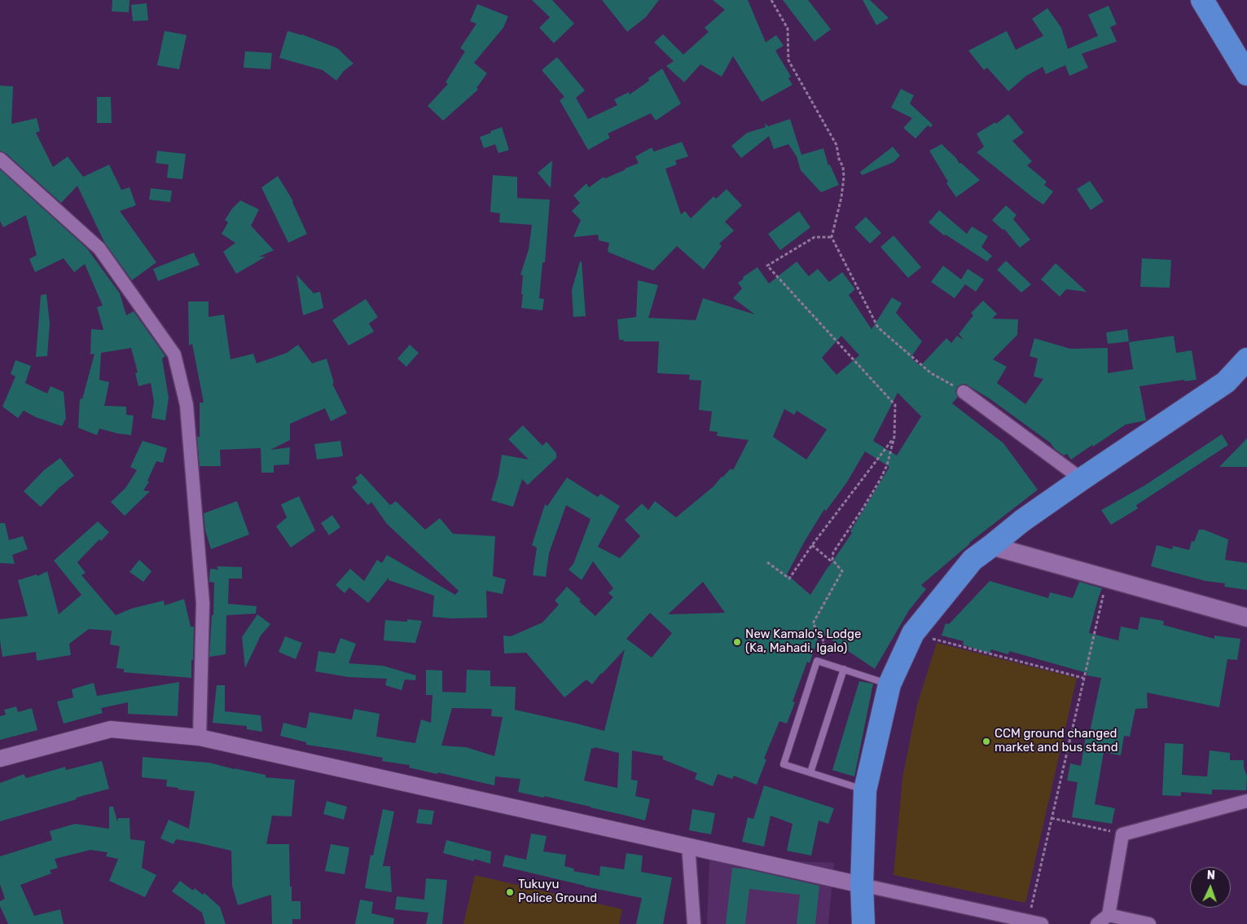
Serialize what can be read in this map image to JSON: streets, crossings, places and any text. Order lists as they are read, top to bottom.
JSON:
{
  "places": ["New Kamalo's Lodge (Ka, Mahadi, Igalo)", "CCM ground changed market and bus stand", "Tukuyu Police Ground"],
  "north": "top"
}
